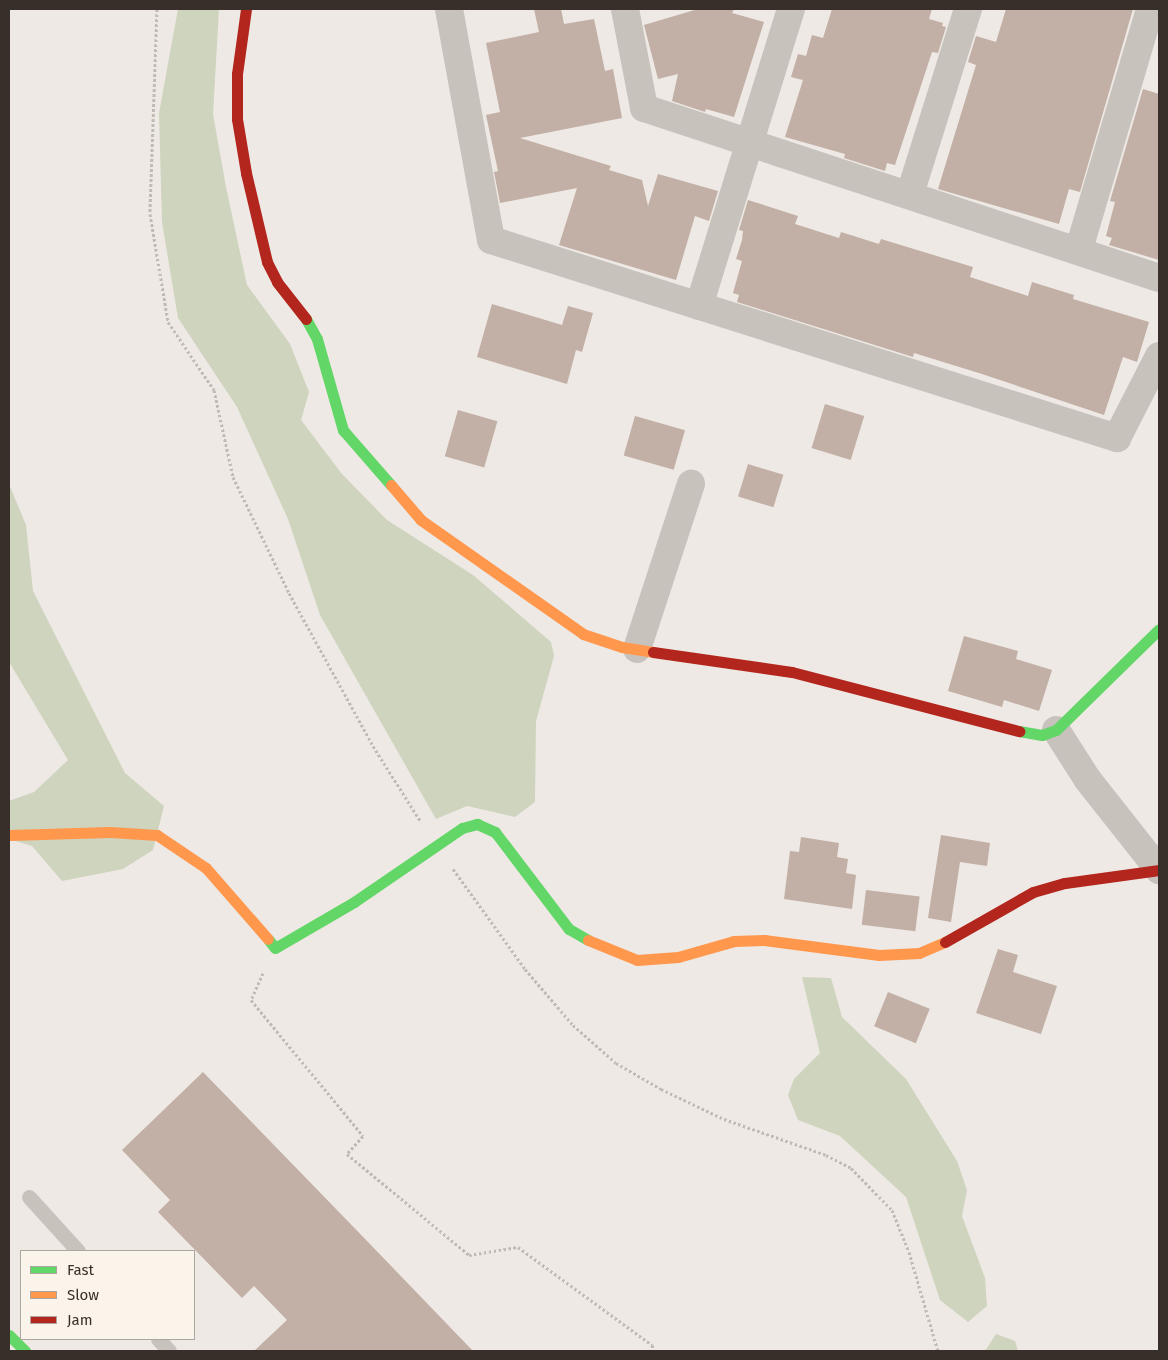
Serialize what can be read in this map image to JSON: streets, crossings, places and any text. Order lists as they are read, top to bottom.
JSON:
{
  "legend": ["Fast", "Slow", "Jam"]
}
